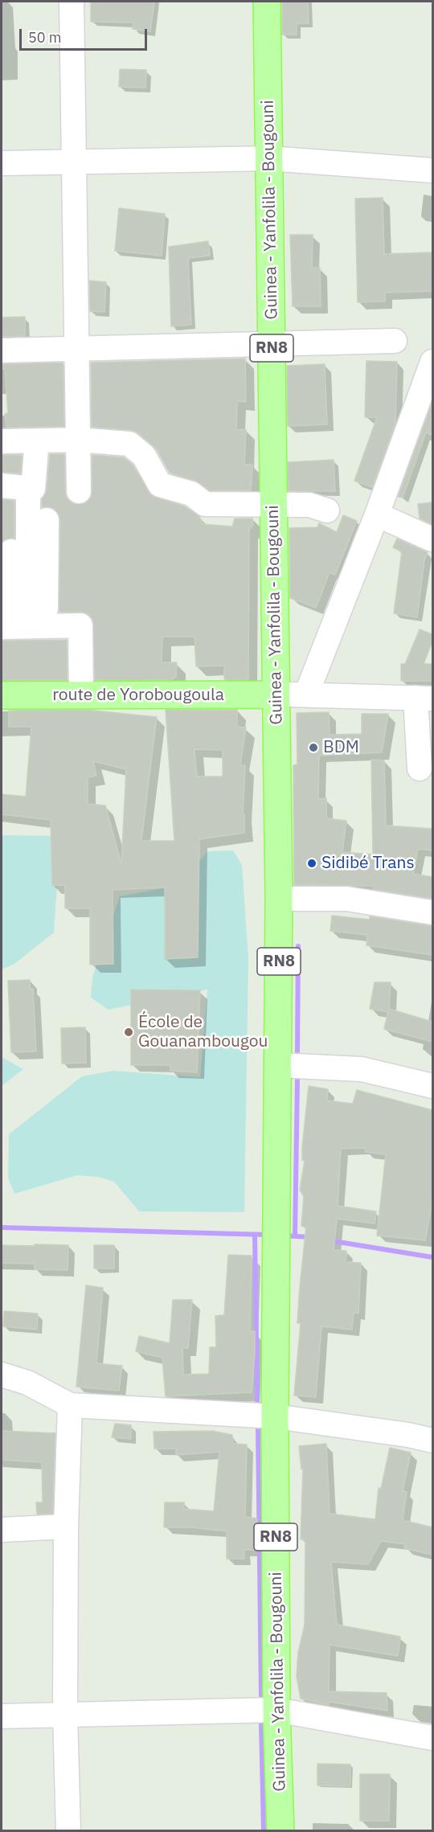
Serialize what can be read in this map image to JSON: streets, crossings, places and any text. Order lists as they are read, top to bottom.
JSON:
{
  "streets": {
    "main road": ["Guinea - Yanfolila - Bougouni", "RN8", "route de Yorobougoula"]
  },
  "crossings": [
    ["Guinea - Yanfolila - Bougouni", "route de Yorobougoula"]
  ],
  "places": ["BDM", "Sidibé Trans", "École de Gouanambougou"],
  "scale_bar": "50 m"
}
